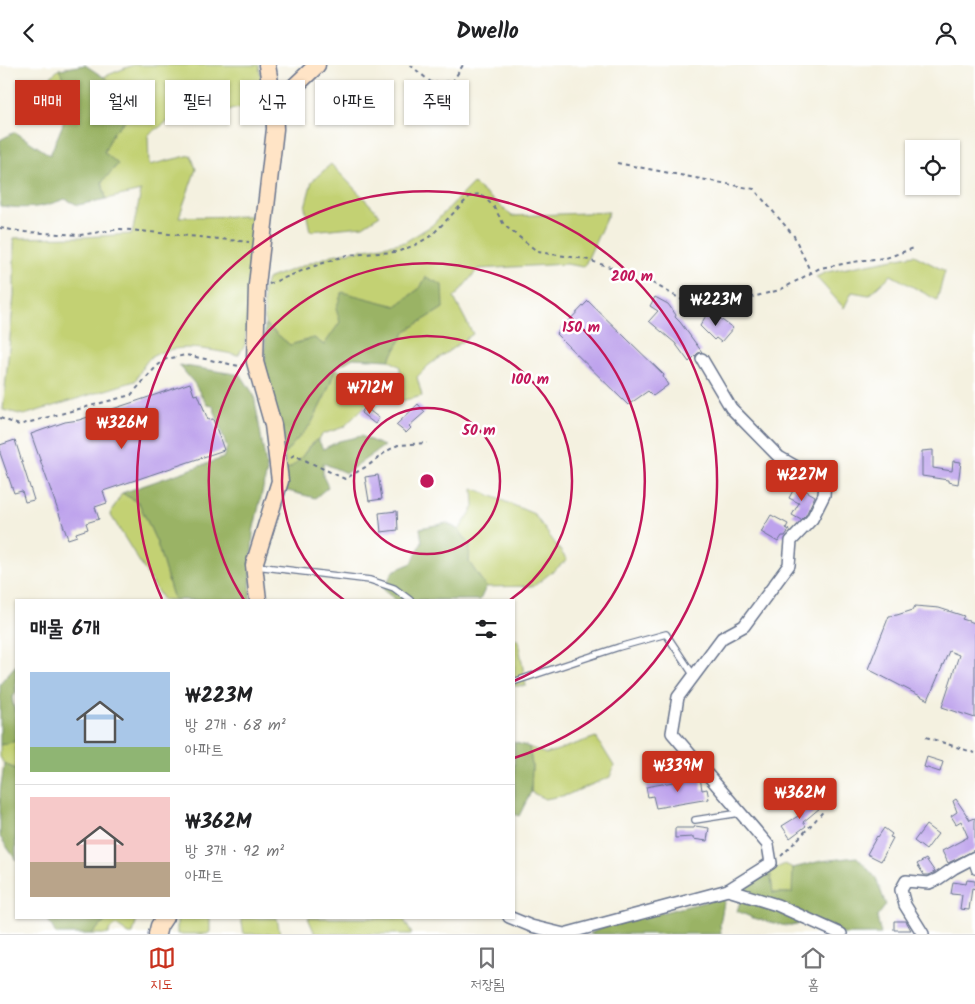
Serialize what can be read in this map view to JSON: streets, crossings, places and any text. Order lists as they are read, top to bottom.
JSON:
{
  "page": {
    "header": "Dwello",
    "chip": [
      "매매",
      "월세",
      "필터",
      "신규",
      "아파트",
      "주택"
    ],
    "price": [
      "₩223M",
      "₩712M",
      "₩326M",
      "₩227M",
      "₩339M",
      "₩362M"
    ],
    "heading": "매물 6개",
    "list": [
      {
        "name": "₩223M",
        "note": "방 2개 · 68 m² · 아파트"
      },
      {
        "name": "₩362M",
        "note": "방 3개 · 92 m² · 아파트"
      }
    ],
    "tabs": ["지도", "저장됨", "홈"]
  },
  "rings": [
    "200 m",
    "150 m",
    "100 m",
    "50 m"
  ]
}
